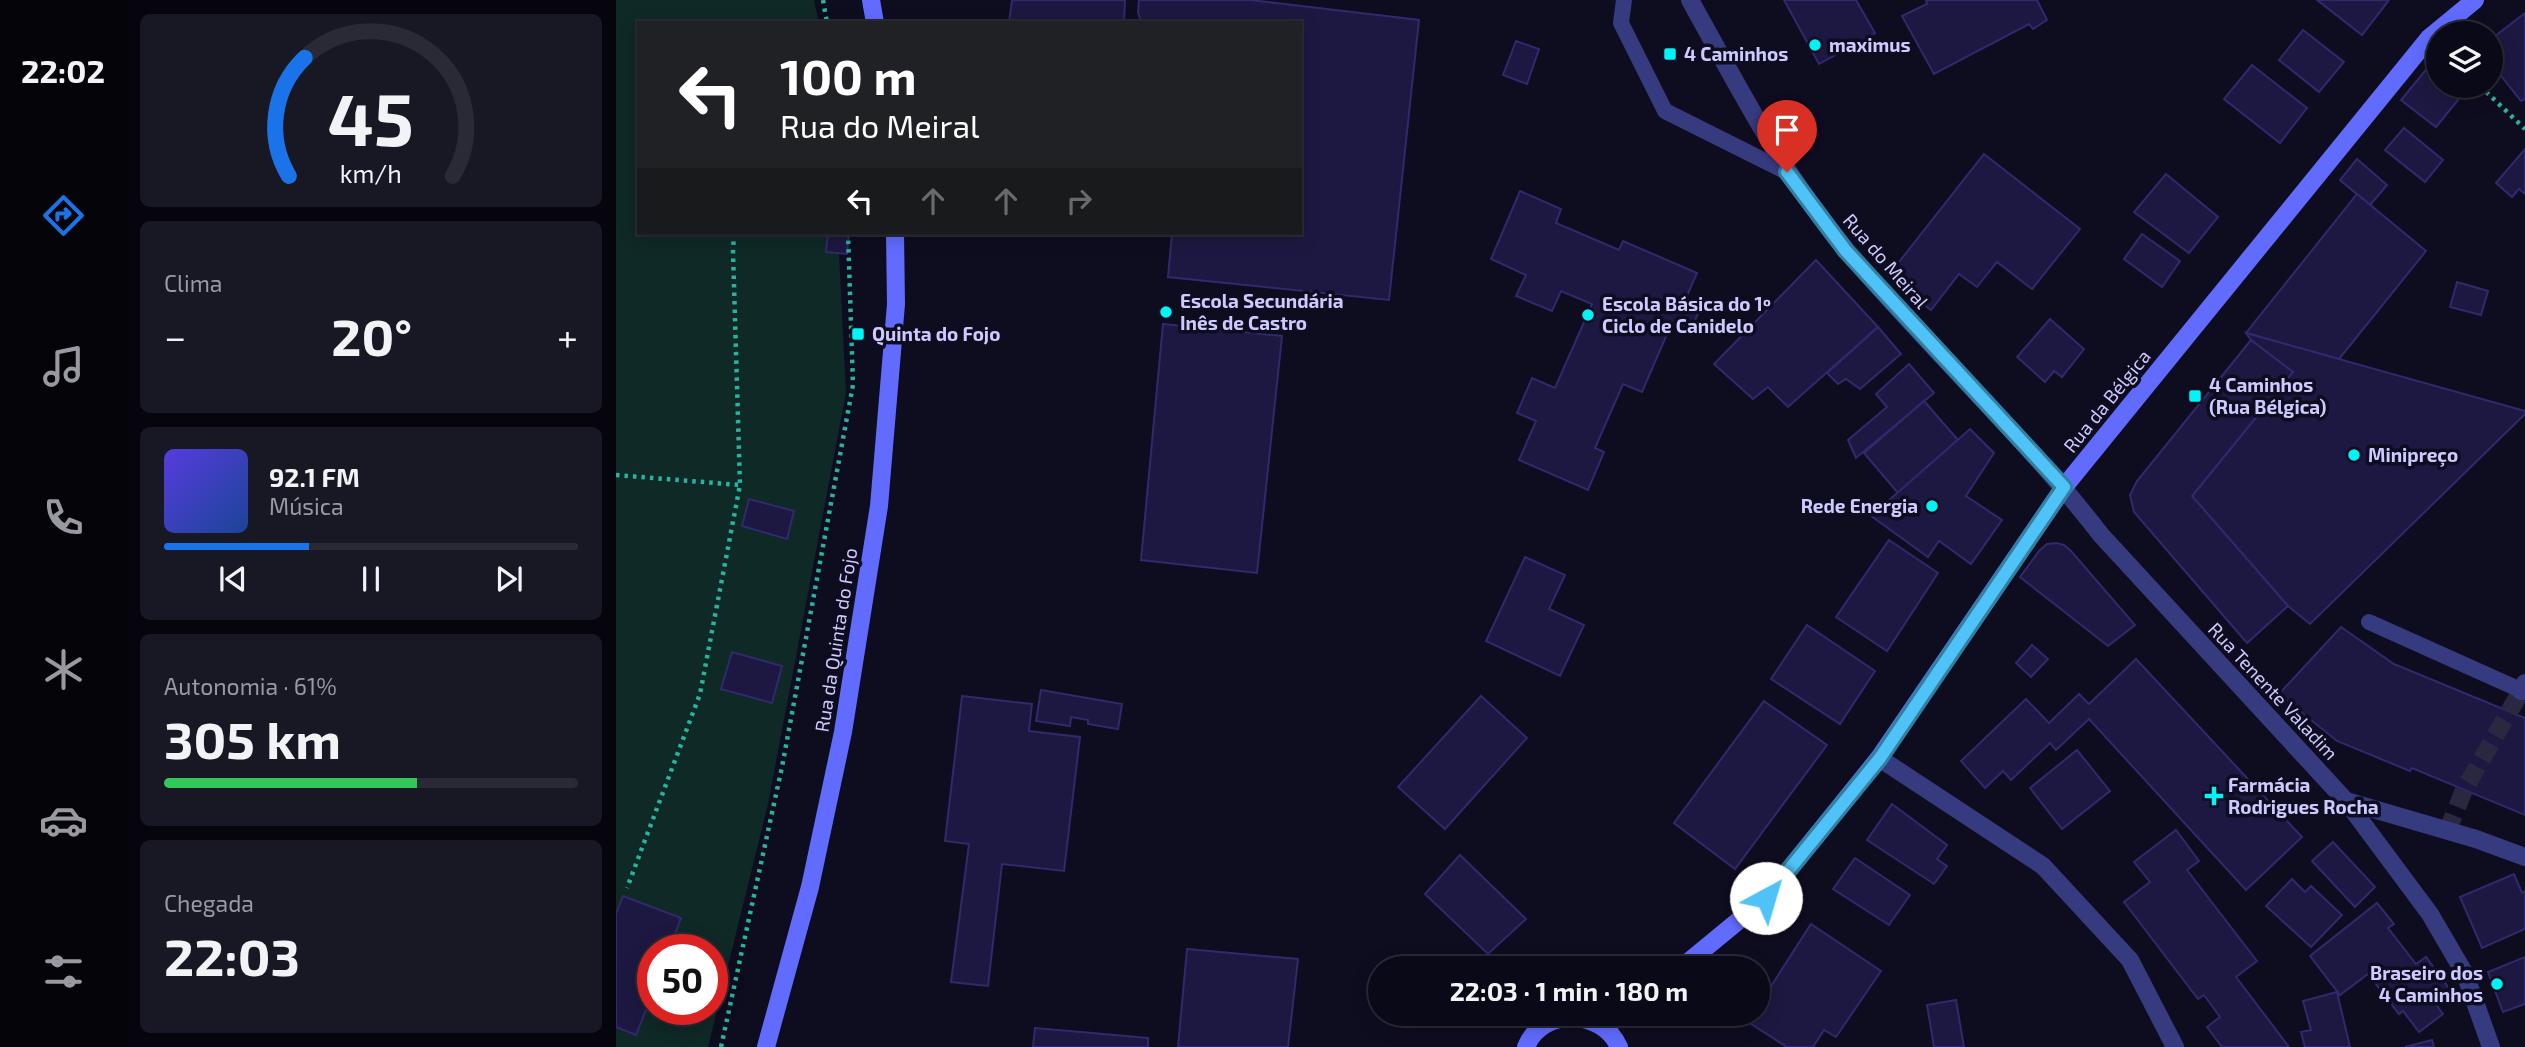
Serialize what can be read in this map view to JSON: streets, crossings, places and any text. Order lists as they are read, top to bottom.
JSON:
{
  "streets": {
    "main road": ["Rua da Bélgica", "Rua da Quinta do Fojo"],
    "street": ["Rua do Meiral", "Rua Tenente Valadim"]
  },
  "crossings": [
    ["Rua do Meiral", "Rua da Bélgica"],
    ["Rua do Meiral", "Rua Tenente Valadim"],
    ["Rua da Bélgica", "Rua Tenente Valadim"]
  ],
  "places": {
    "other": [
      "maximus",
      "Escola Secundária Inês de Castro",
      "Escola Básica do 1º Ciclo de Canidelo",
      "Minipreço",
      "Rede Energia",
      "Braseiro dos 4 Caminhos"
    ],
    "transit": ["4 Caminhos", "Quinta do Fojo", "4 Caminhos (Rua Bélgica)"],
    "health": ["Farmácia Rodrigues Rocha"]
  },
  "page": {
    "tabs": "22:02",
    "turn": ["100 m", "Rua do Meiral"],
    "tile": [
      "Clima",
      ["Autonomia · 61%", "305 km"],
      ["Chegada", "22:03"]
    ],
    "heat": ["−", "20°", "+"],
    "song": ["92.1 FM", "Música"],
    "limit": "50",
    "trip": "22:03 · 1 min · 180 m",
    "gauge": ["45", "km/h"]
  }
}
